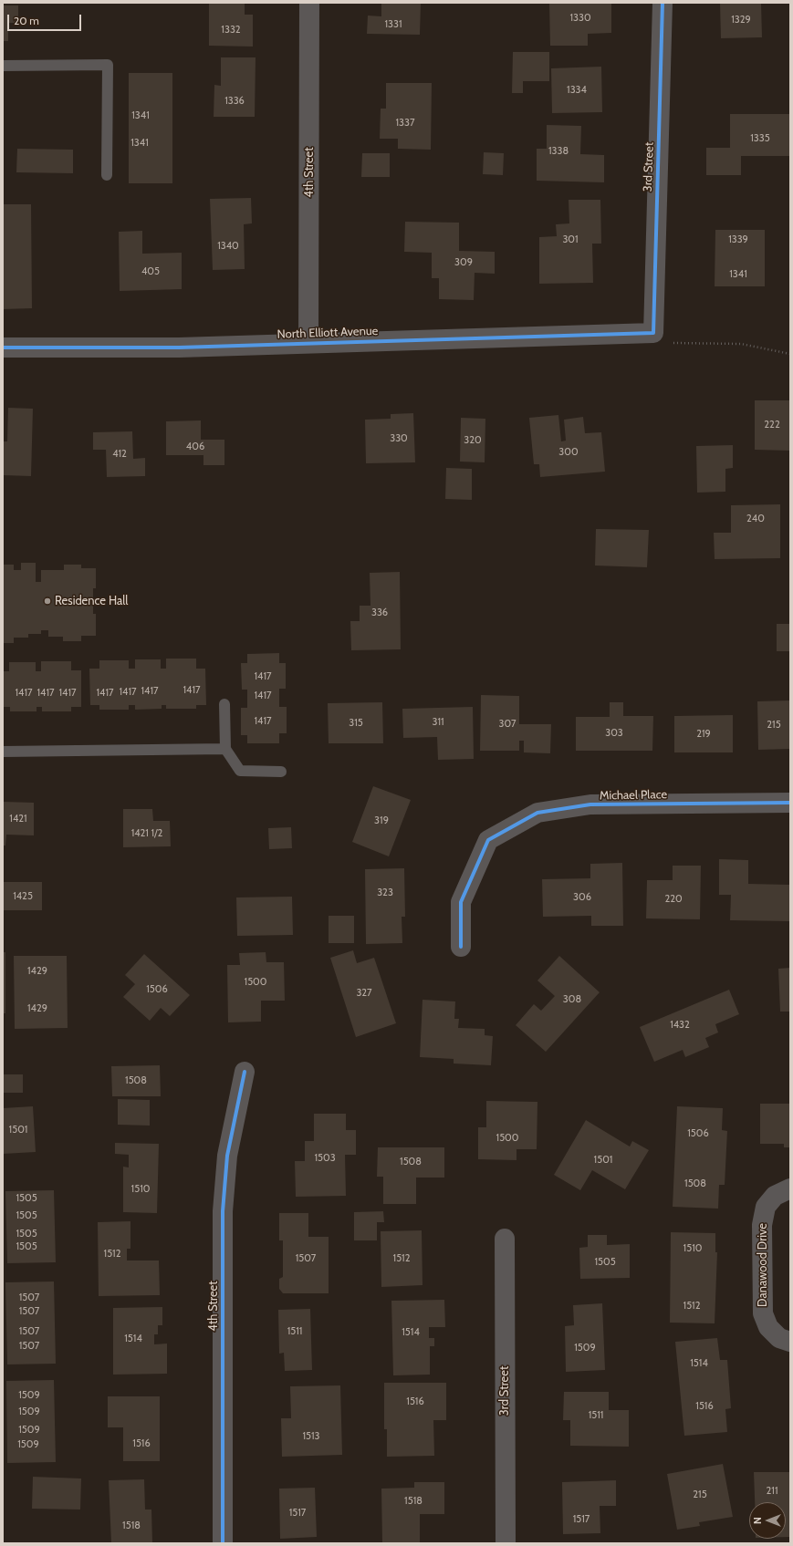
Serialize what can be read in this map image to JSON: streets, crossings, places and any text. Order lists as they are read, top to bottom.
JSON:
{
  "streets": {
    "street": [
      "3rd Street",
      "4th Street",
      "North Elliott Avenue",
      "Michael Place",
      "Danawood Drive"
    ]
  },
  "crossings": [
    ["3rd Street", "North Elliott Avenue"],
    ["4th Street", "North Elliott Avenue"]
  ],
  "places": ["Residence Hall"],
  "house_numbers": [
    "1330",
    "1329",
    "1331",
    "1332",
    "1334",
    "1336",
    "1341",
    "1337",
    "1335",
    "1341",
    "1338",
    "301",
    "1339",
    "1340",
    "309",
    "405",
    "1341",
    "222",
    "330",
    "320",
    "406",
    "300",
    "412",
    "240",
    "336",
    "1417",
    "1417",
    "1417",
    "1417",
    "1417",
    "1417",
    "1417",
    "1417",
    "1417",
    "1417",
    "311",
    "315",
    "307",
    "215",
    "303",
    "219",
    "1421",
    "319",
    "1421 1/2",
    "323",
    "1425",
    "306",
    "220",
    "1429",
    "1500",
    "1506",
    "327",
    "308",
    "1429",
    "1432",
    "1508",
    "1501",
    "1506",
    "1500",
    "1503",
    "1501",
    "1508",
    "1508",
    "1510",
    "1505",
    "1505",
    "1505",
    "1505",
    "1510",
    "1512",
    "1507",
    "1512",
    "1505",
    "1507",
    "1512",
    "1507",
    "1507",
    "1511",
    "1514",
    "1514",
    "1507",
    "1509",
    "1514",
    "1509",
    "1516",
    "1516",
    "1509",
    "1511",
    "1509",
    "1513",
    "1516",
    "1509",
    "211",
    "215",
    "1518",
    "1517",
    "1517",
    "1518"
  ],
  "scale_bar": "20 m",
  "north": "left"
}
